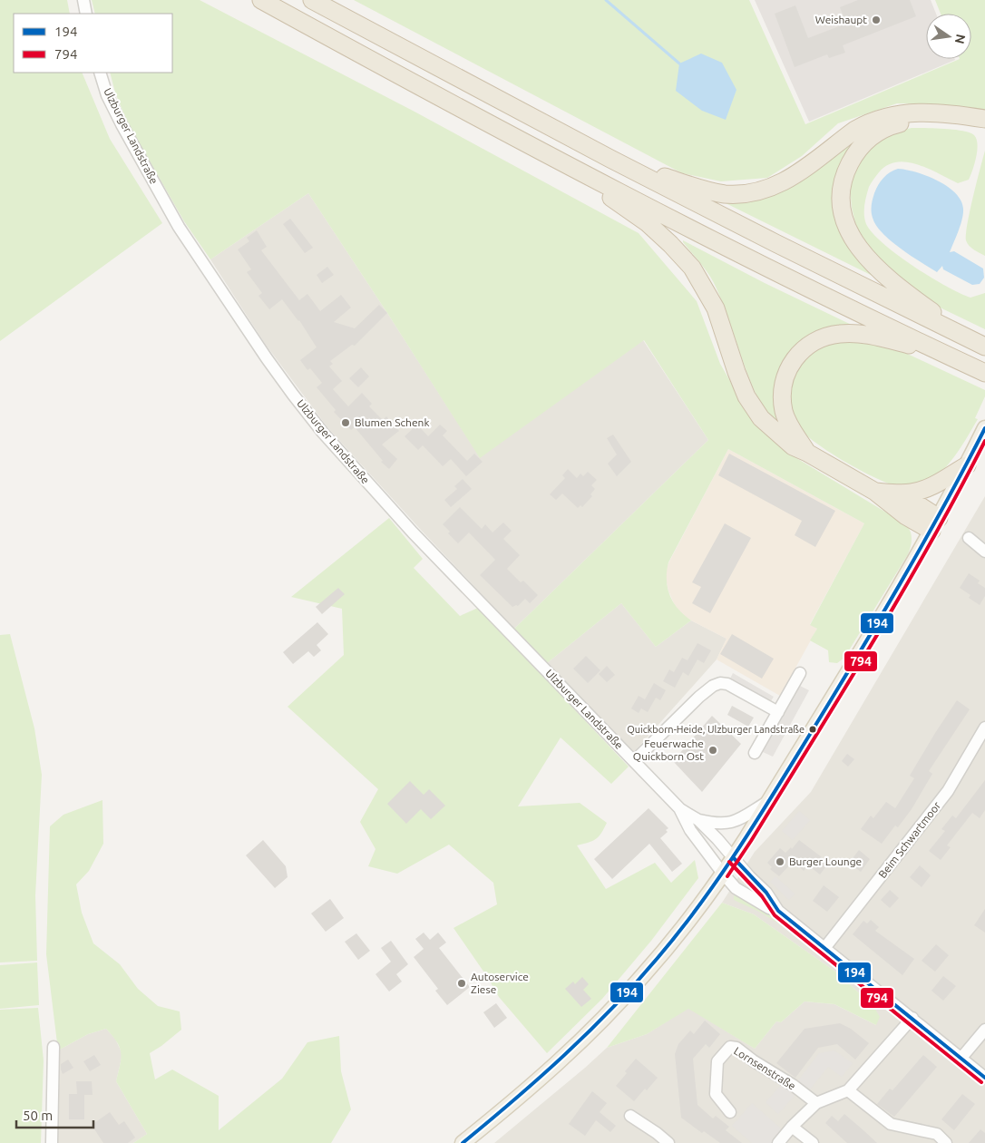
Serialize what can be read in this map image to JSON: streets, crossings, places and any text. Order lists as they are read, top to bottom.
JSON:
{
  "streets": {
    "street": ["Ulzburger Landstraße", "Beim Schwartmoor", "Lornsenstraße"]
  },
  "crossings": [
    ["Ulzburger Landstraße", "Beim Schwartmoor"]
  ],
  "places": [
    "Weishaupt",
    "Blumen Schenk",
    "Quickborn-Heide, Ulzburger Landstraße",
    "Feuerwache Quickborn Ost",
    "Burger Lounge",
    "Autoservice Ziese"
  ],
  "lines": ["transit line 194", "transit line 794"],
  "legend": ["194", "794"],
  "scale_bar": "50 m",
  "north": "right"
}
